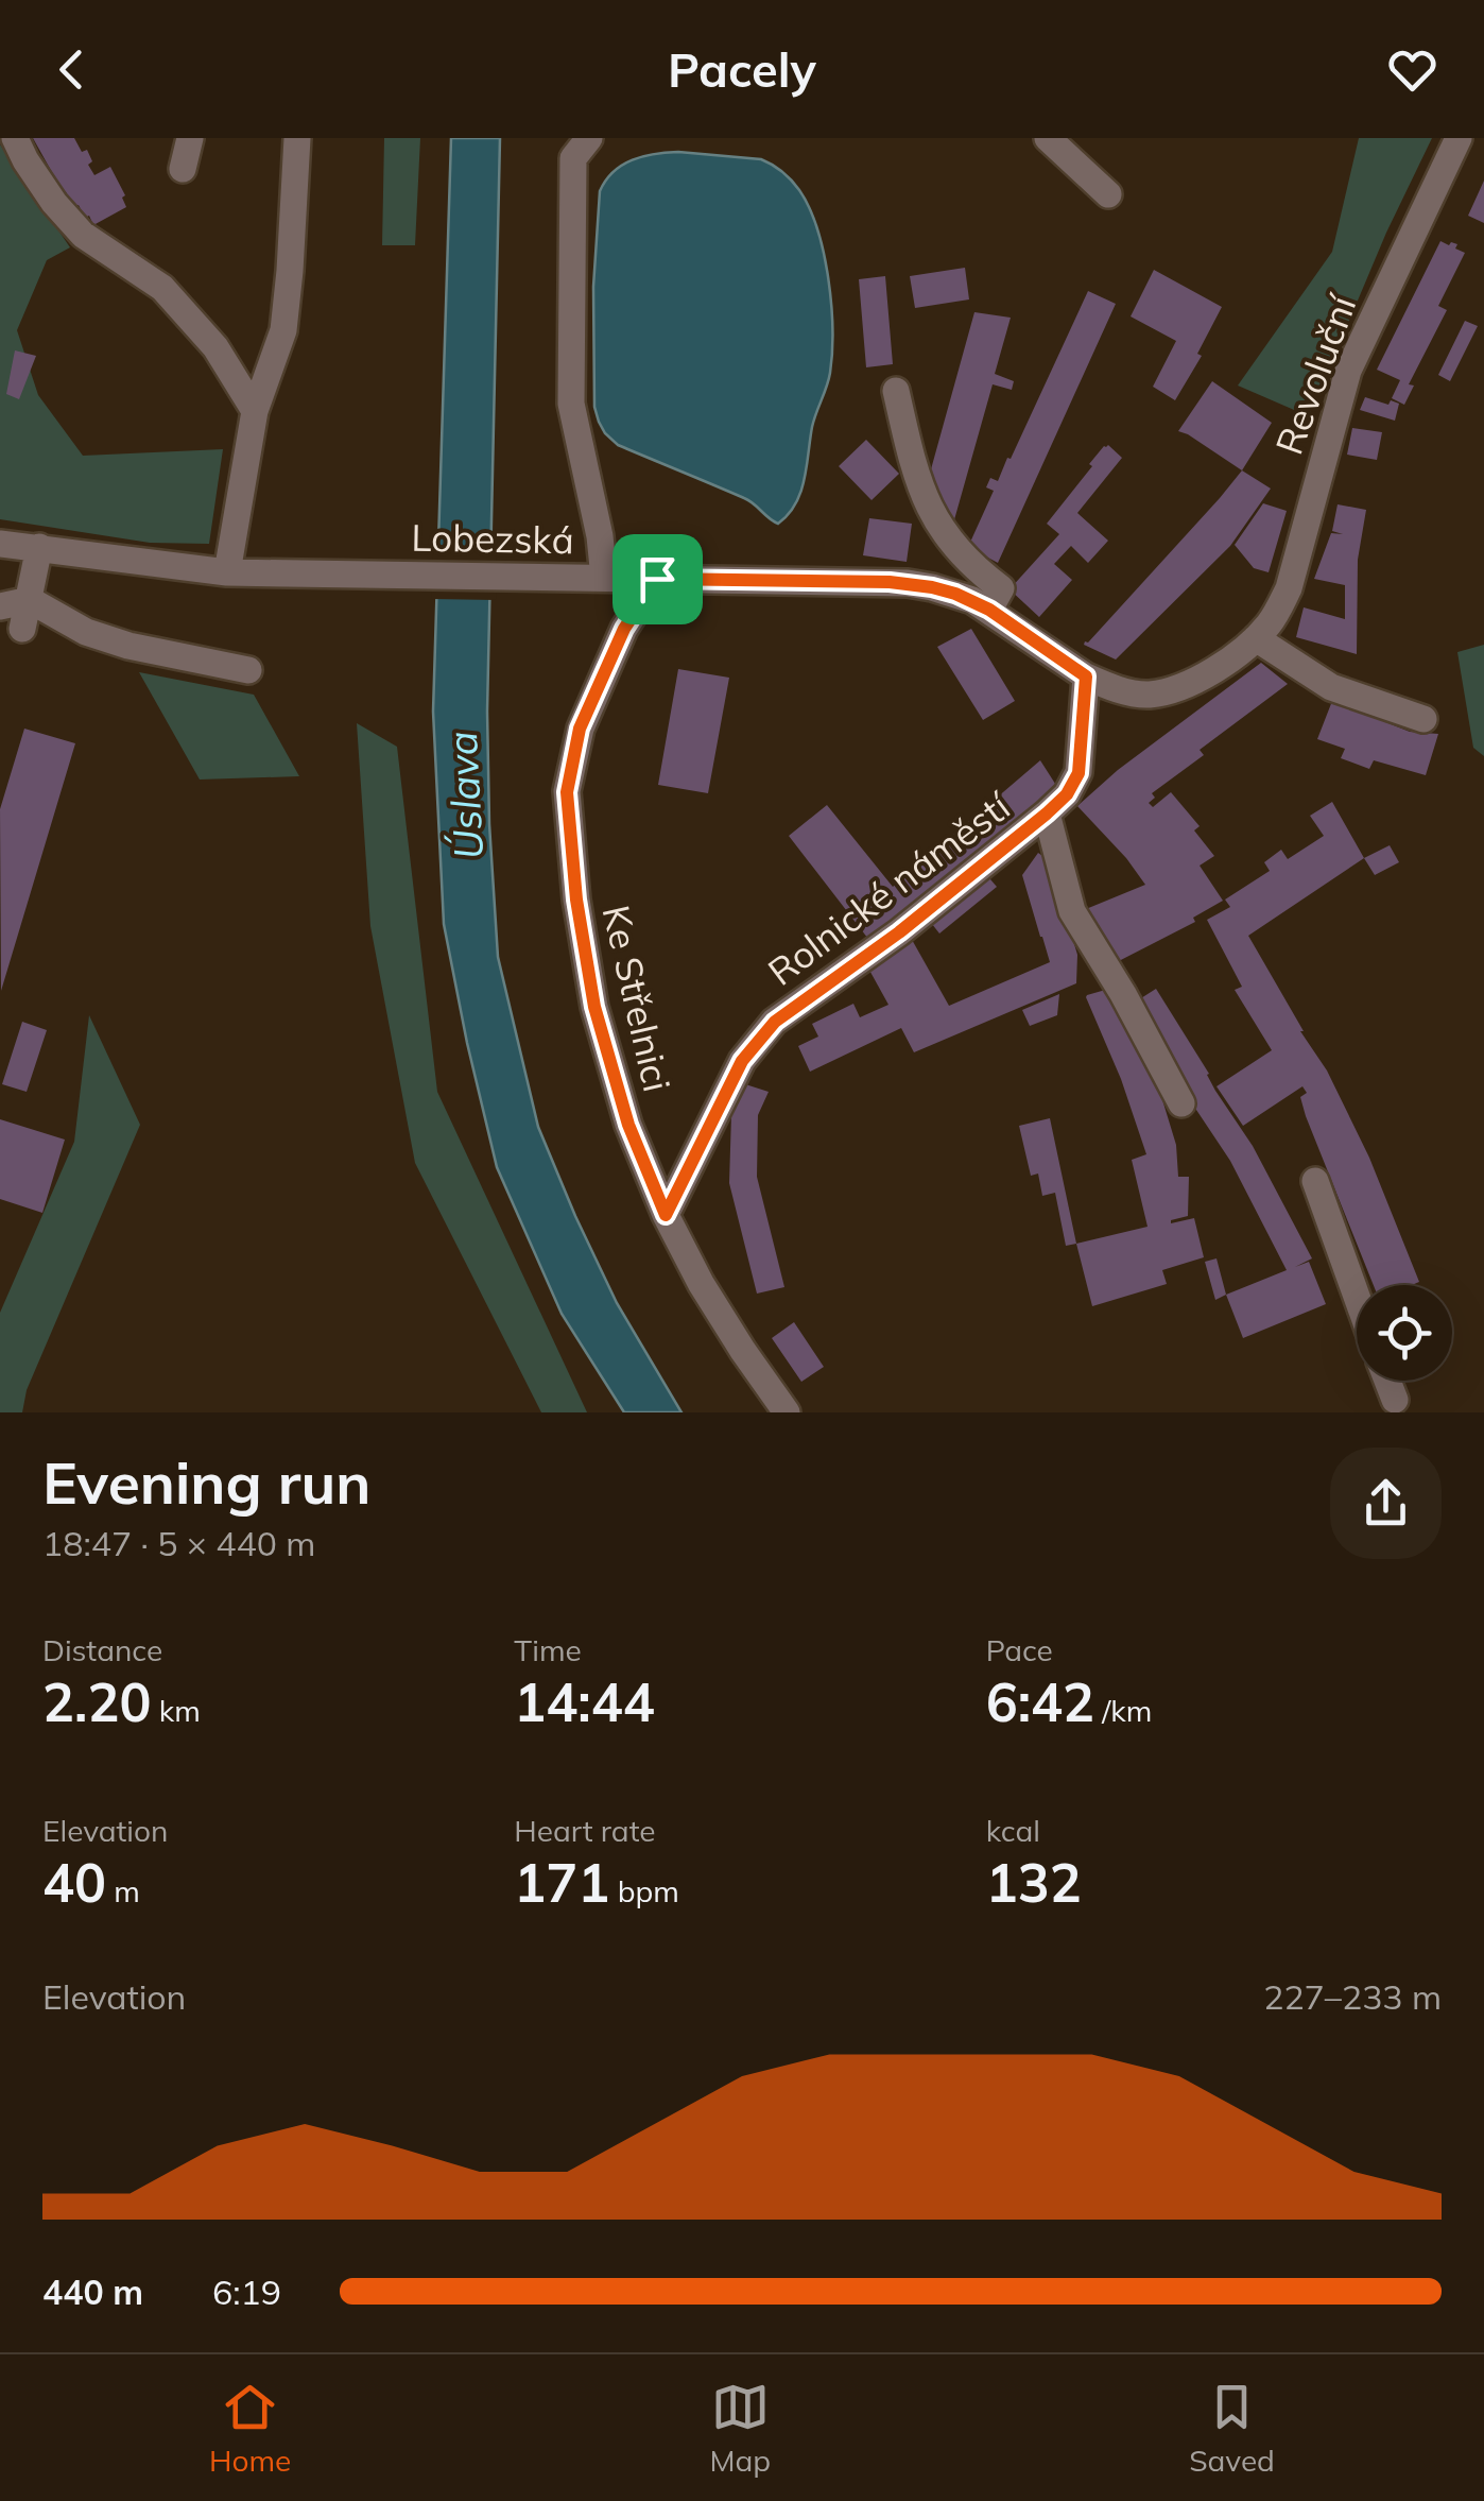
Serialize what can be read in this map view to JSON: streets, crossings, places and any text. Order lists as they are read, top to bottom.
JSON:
{
  "streets": {
    "street": [
      "Revoluční",
      "Lobezská",
      "Rolnické náměstí",
      "Ke Střelnici"
    ]
  },
  "crossings": [
    ["Lobezská", "Rolnické náměstí"],
    ["Lobezská", "Ke Střelnici"],
    ["Rolnické náměstí", "Ke Střelnici"]
  ],
  "water": ["Úslava"],
  "page": {
    "header": "Pacely",
    "heading": ["Evening run", "18:47 · 5 × 440 m"],
    "stats": [
      ["Distance", "2.20 km"],
      ["Time", "14:44"],
      ["Pace", "6:42 /km"],
      ["Elevation", "40 m"],
      ["Heart rate", "171 bpm"],
      ["kcal", "132"]
    ],
    "chart": ["Elevation", "227–233 m"],
    "list": [
      {
        "name": "440 m",
        "note": "6:19"
      }
    ],
    "tabs": ["Home", "Map", "Saved"]
  }
}
